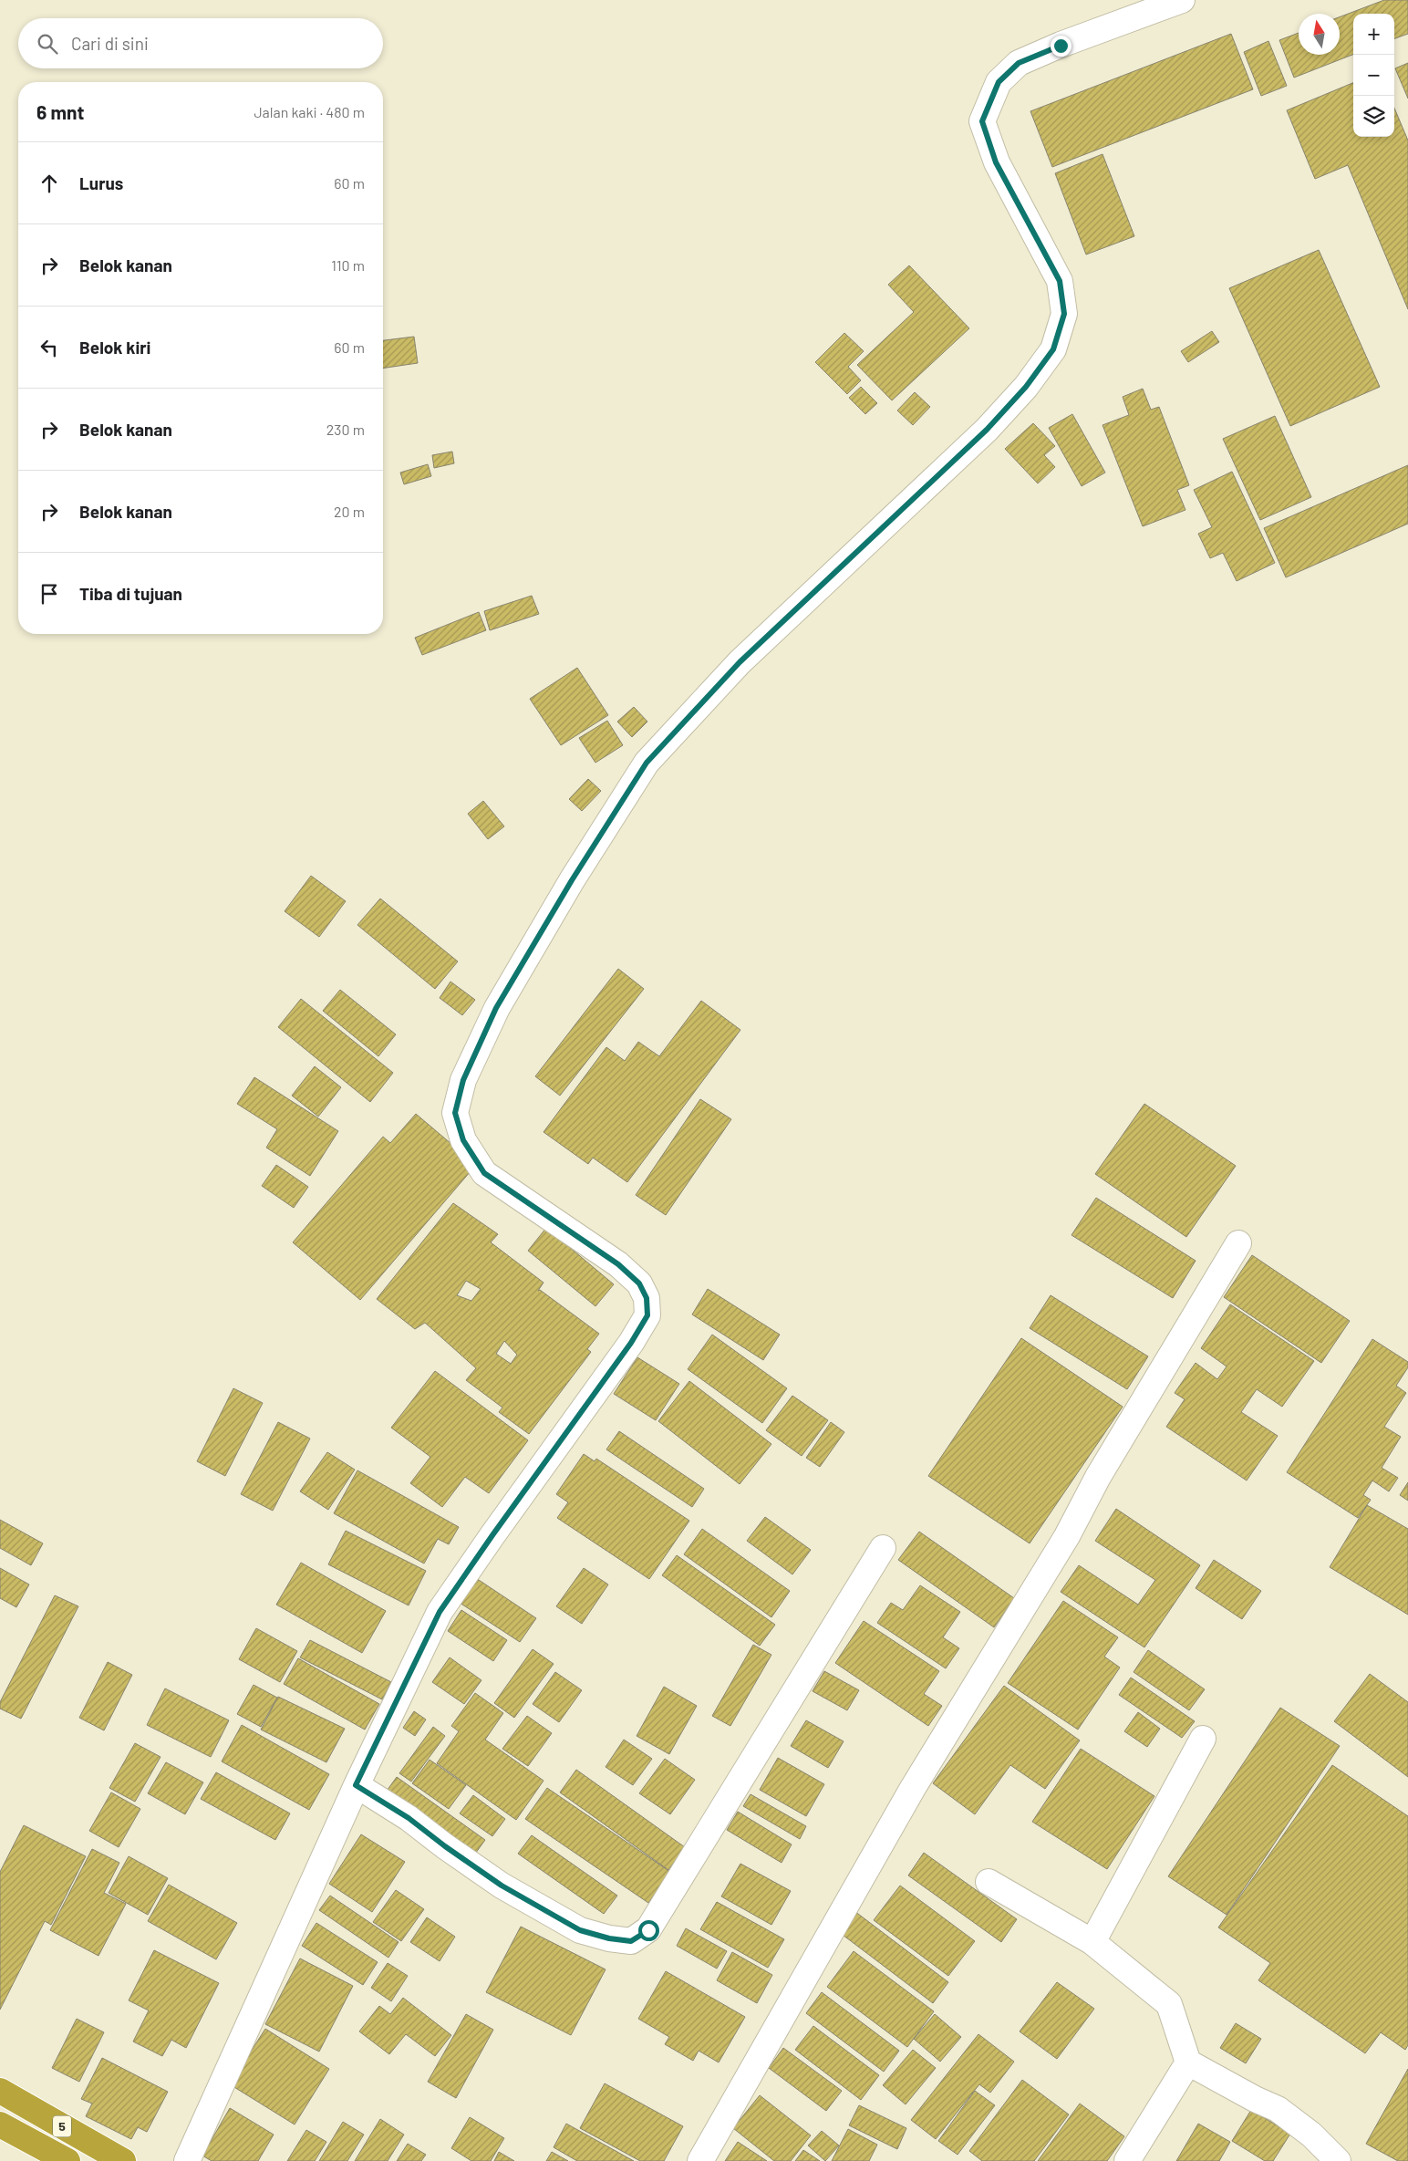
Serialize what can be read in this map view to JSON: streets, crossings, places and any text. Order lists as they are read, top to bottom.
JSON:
{
  "streets": {
    "highway": ["5"]
  },
  "north": "top",
  "page": {
    "map_buttons": ["+", "−"],
    "search": "Cari di sini",
    "heading": ["6 mnt", "Jalan kaki · 480 m"],
    "list": [
      ["Lurus", "60 m"],
      ["Belok kanan", "110 m"],
      ["Belok kiri", "60 m"],
      ["Belok kanan", "230 m"],
      ["Belok kanan", "20 m"],
      "Tiba di tujuan"
    ]
  }
}
